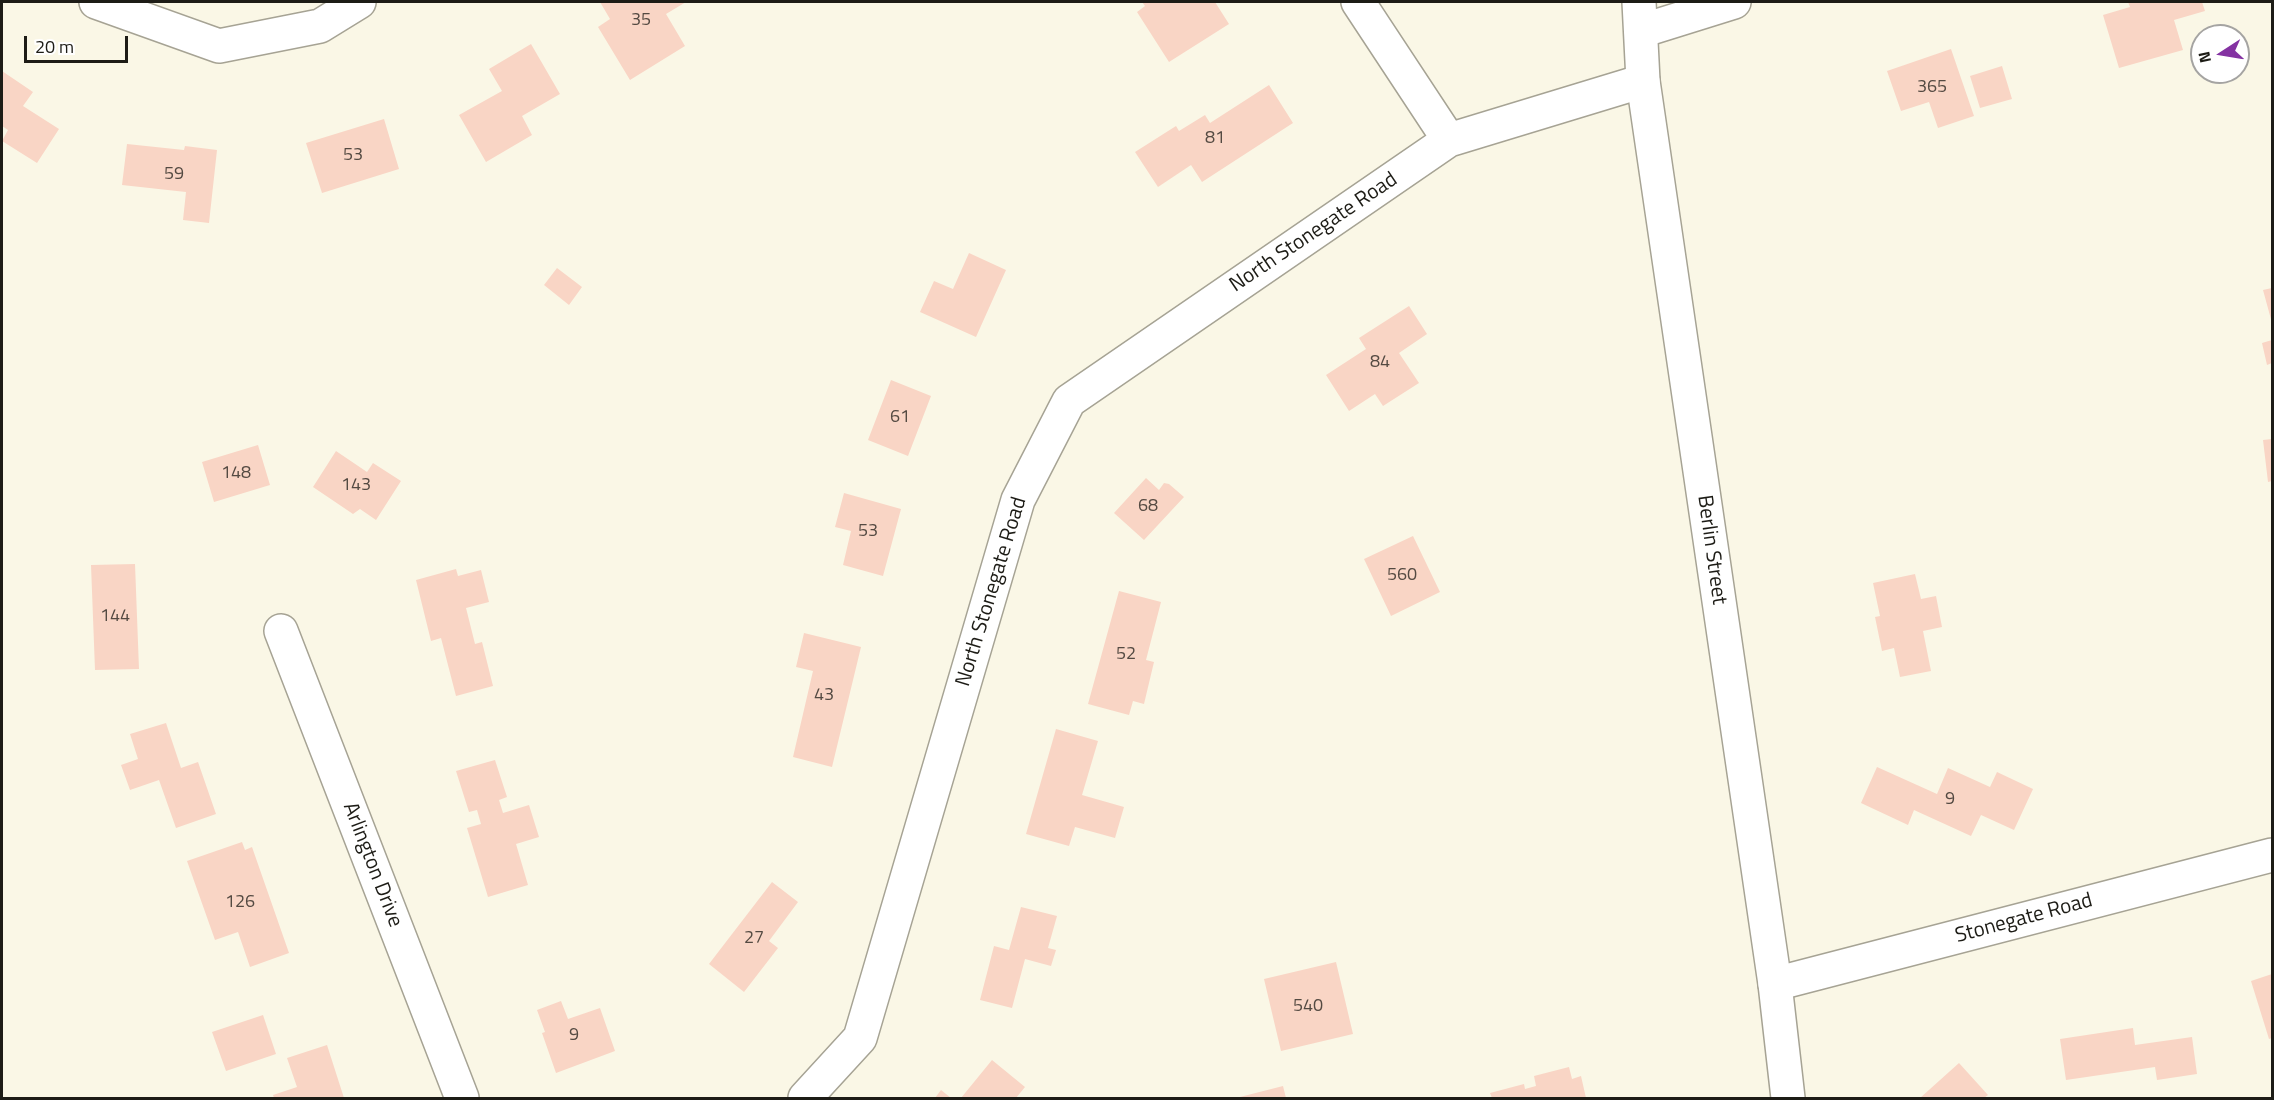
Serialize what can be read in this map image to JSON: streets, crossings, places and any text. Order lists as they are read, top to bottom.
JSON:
{
  "streets": {
    "street": [
      "North Stonegate Road",
      "Berlin Street",
      "Arlington Drive",
      "Stonegate Road"
    ]
  },
  "crossings": [
    ["North Stonegate Road", "Berlin Street"],
    ["Berlin Street", "Stonegate Road"]
  ],
  "house_numbers": [
    "35",
    "365",
    "81",
    "53",
    "59",
    "84",
    "61",
    "148",
    "143",
    "68",
    "53",
    "560",
    "144",
    "52",
    "43",
    "9",
    "126",
    "27",
    "540",
    "9"
  ],
  "scale_bar": "20 m",
  "north": "left"
}
